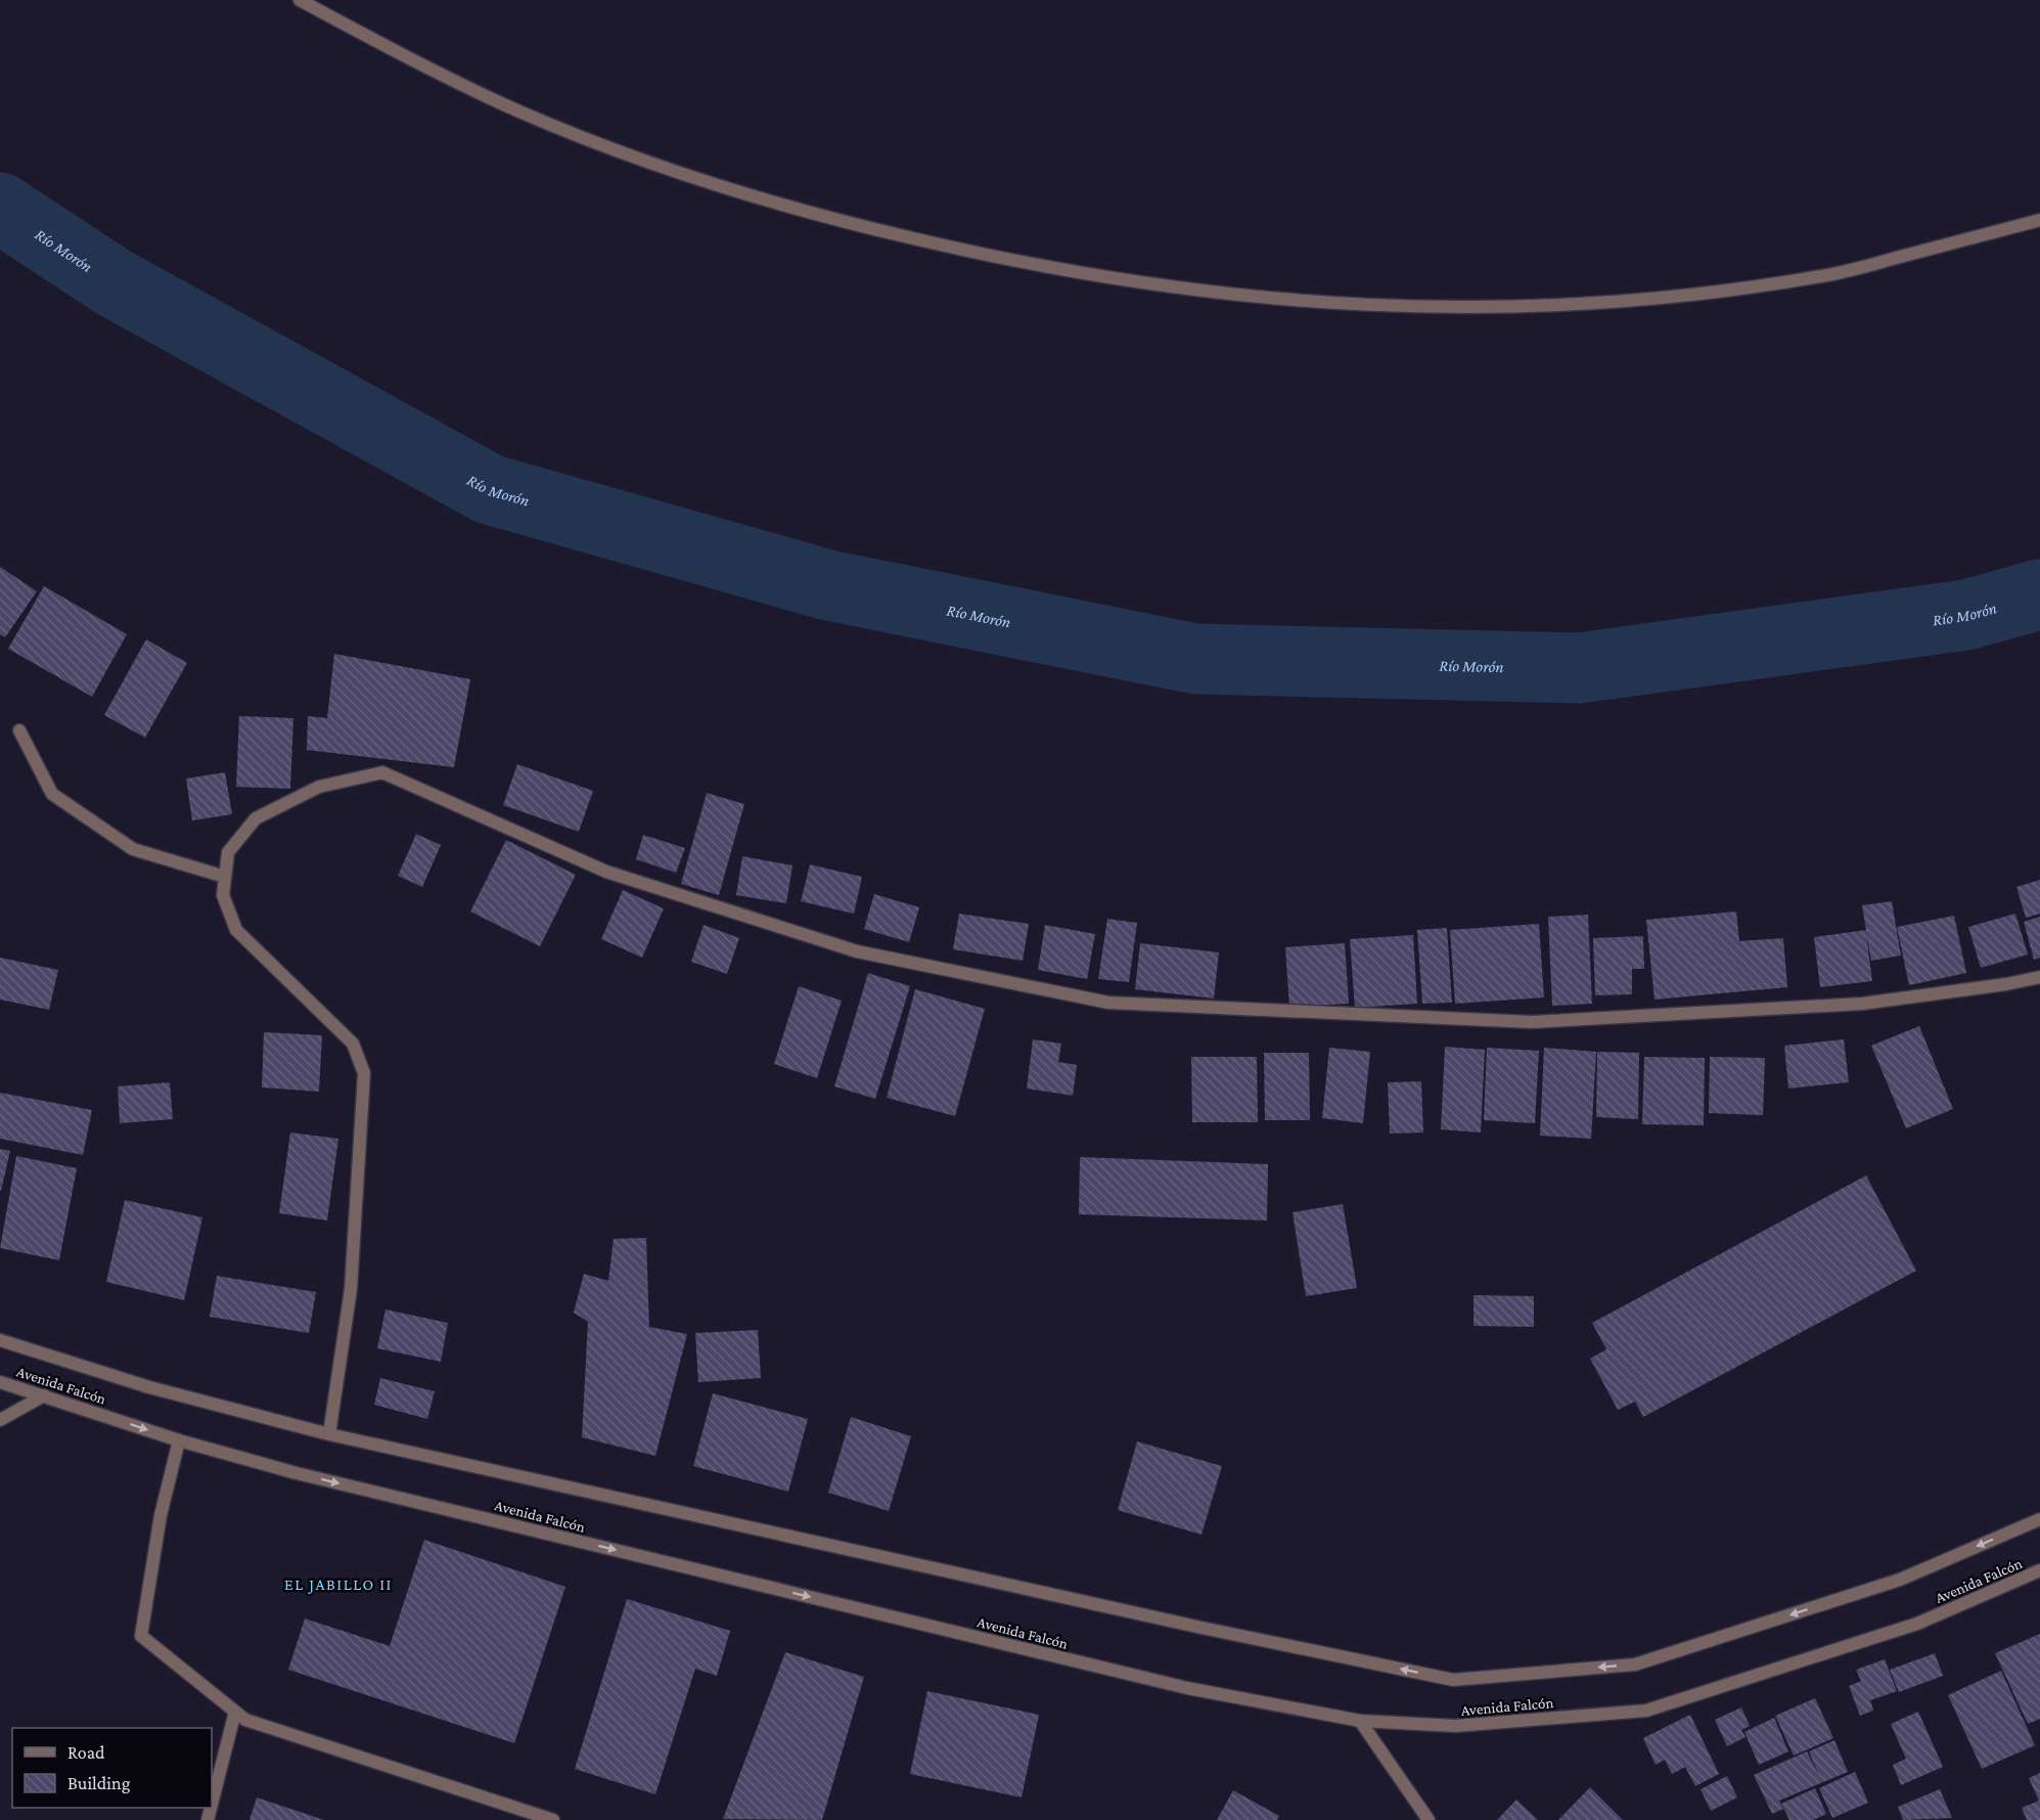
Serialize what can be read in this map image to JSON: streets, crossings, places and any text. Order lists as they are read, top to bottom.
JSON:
{
  "streets": {
    "street": ["Avenida Falcón"]
  },
  "districts": ["EL JABILLO II"],
  "water": ["Río Morón"],
  "legend": ["Road", "Building"]
}
